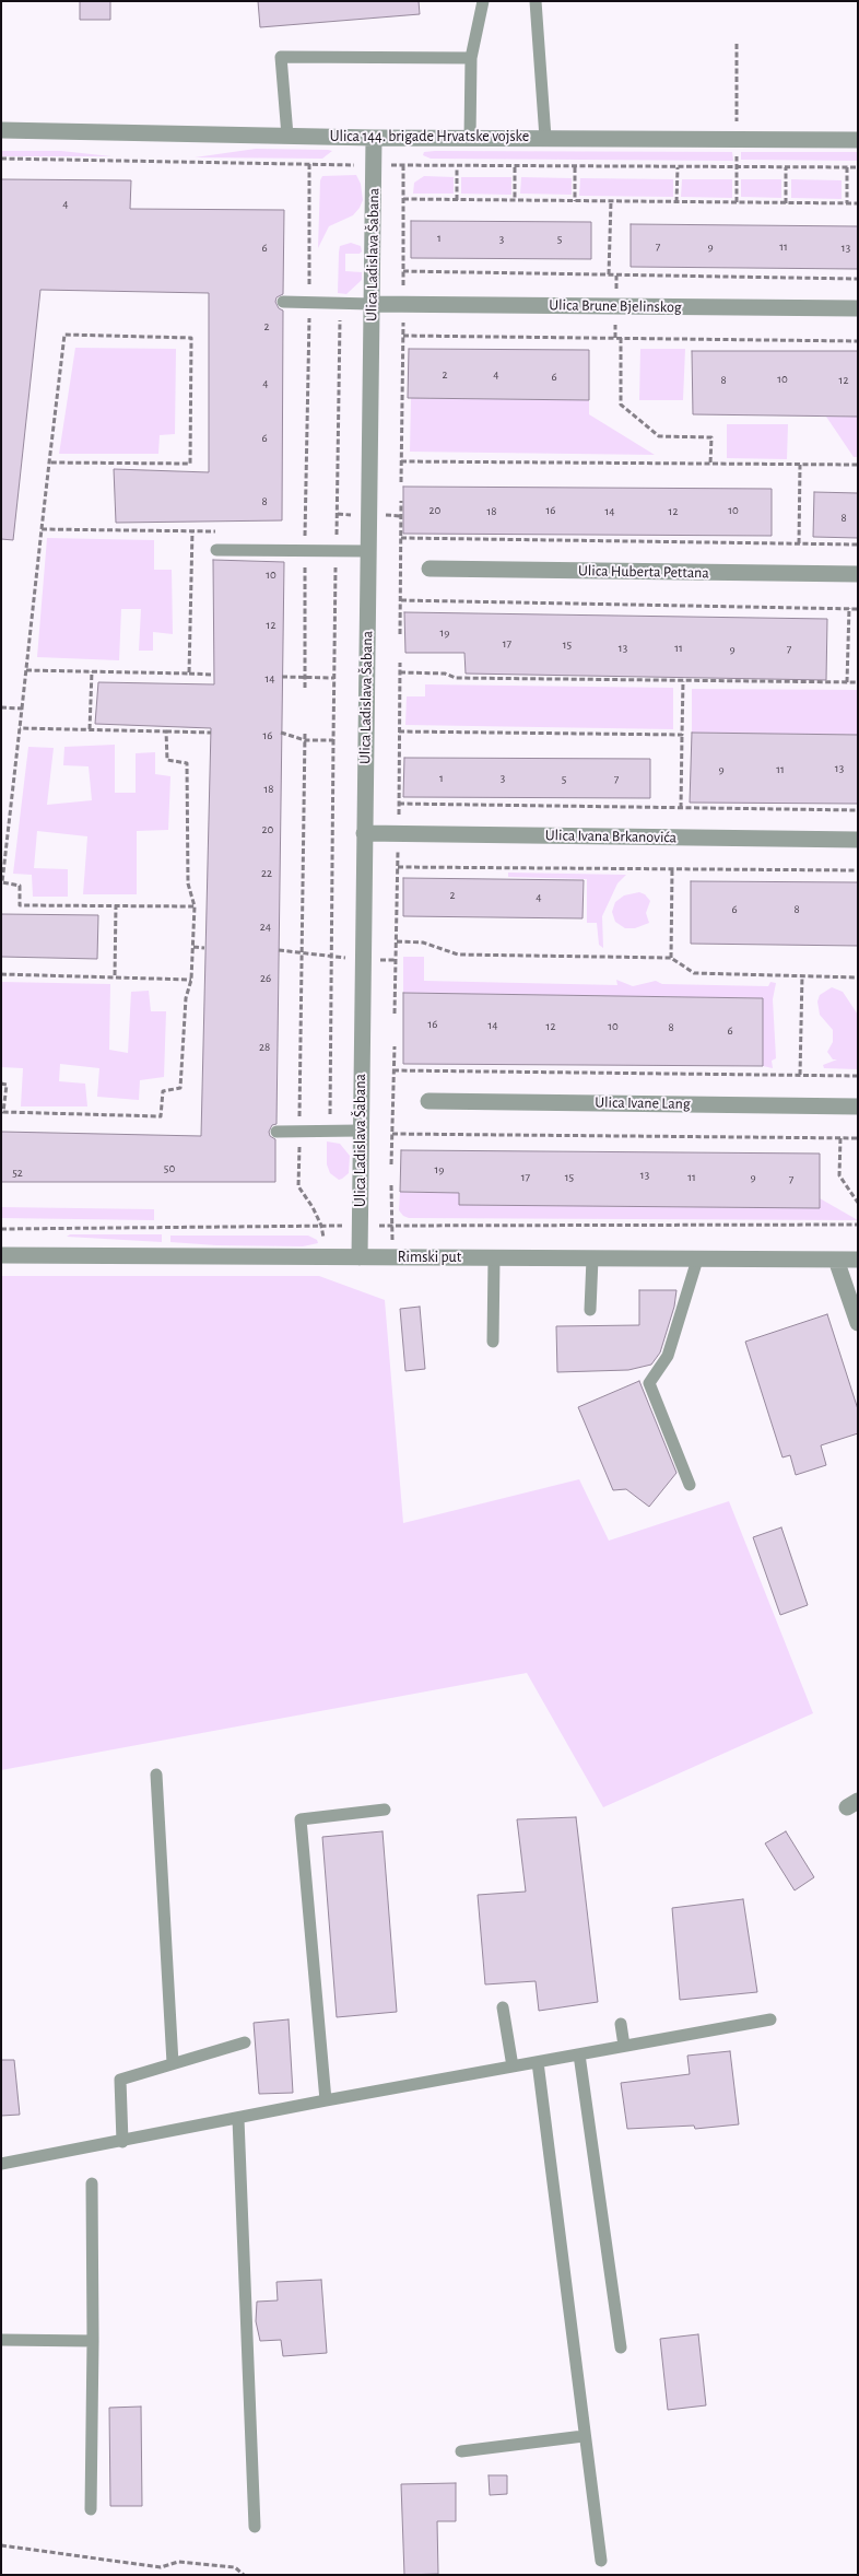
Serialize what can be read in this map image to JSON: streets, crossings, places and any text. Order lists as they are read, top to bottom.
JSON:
{
  "streets": {
    "street": [
      "Ulica 144. brigade Hrvatske vojske",
      "Ulica Ladislava Šabana",
      "Ulica Brune Bjelinskog",
      "Ulica Huberta Pettana",
      "Ulica Ivana Brkanovića",
      "Ulica Ivane Lang",
      "Rimski put"
    ]
  },
  "crossings": [
    ["Ulica 144. brigade Hrvatske vojske", "Ulica Ladislava Šabana"],
    ["Ulica Ladislava Šabana", "Ulica Brune Bjelinskog"],
    ["Ulica Ladislava Šabana", "Ulica Ivana Brkanovića"],
    ["Ulica Ladislava Šabana", "Rimski put"]
  ],
  "house_numbers": [
    "4",
    "1",
    "3",
    "5",
    "7",
    "9",
    "11",
    "6",
    "13",
    "2",
    "2",
    "4",
    "6",
    "10",
    "8",
    "12",
    "4",
    "6",
    "8",
    "20",
    "16",
    "10",
    "18",
    "14",
    "12",
    "8",
    "10",
    "12",
    "19",
    "17",
    "15",
    "13",
    "11",
    "9",
    "7",
    "14",
    "16",
    "13",
    "9",
    "11",
    "1",
    "3",
    "5",
    "7",
    "18",
    "20",
    "22",
    "2",
    "4",
    "6",
    "8",
    "24",
    "26",
    "16",
    "14",
    "12",
    "10",
    "8",
    "6",
    "28",
    "50",
    "19",
    "52",
    "13",
    "17",
    "15",
    "11",
    "9",
    "7"
  ]
}
